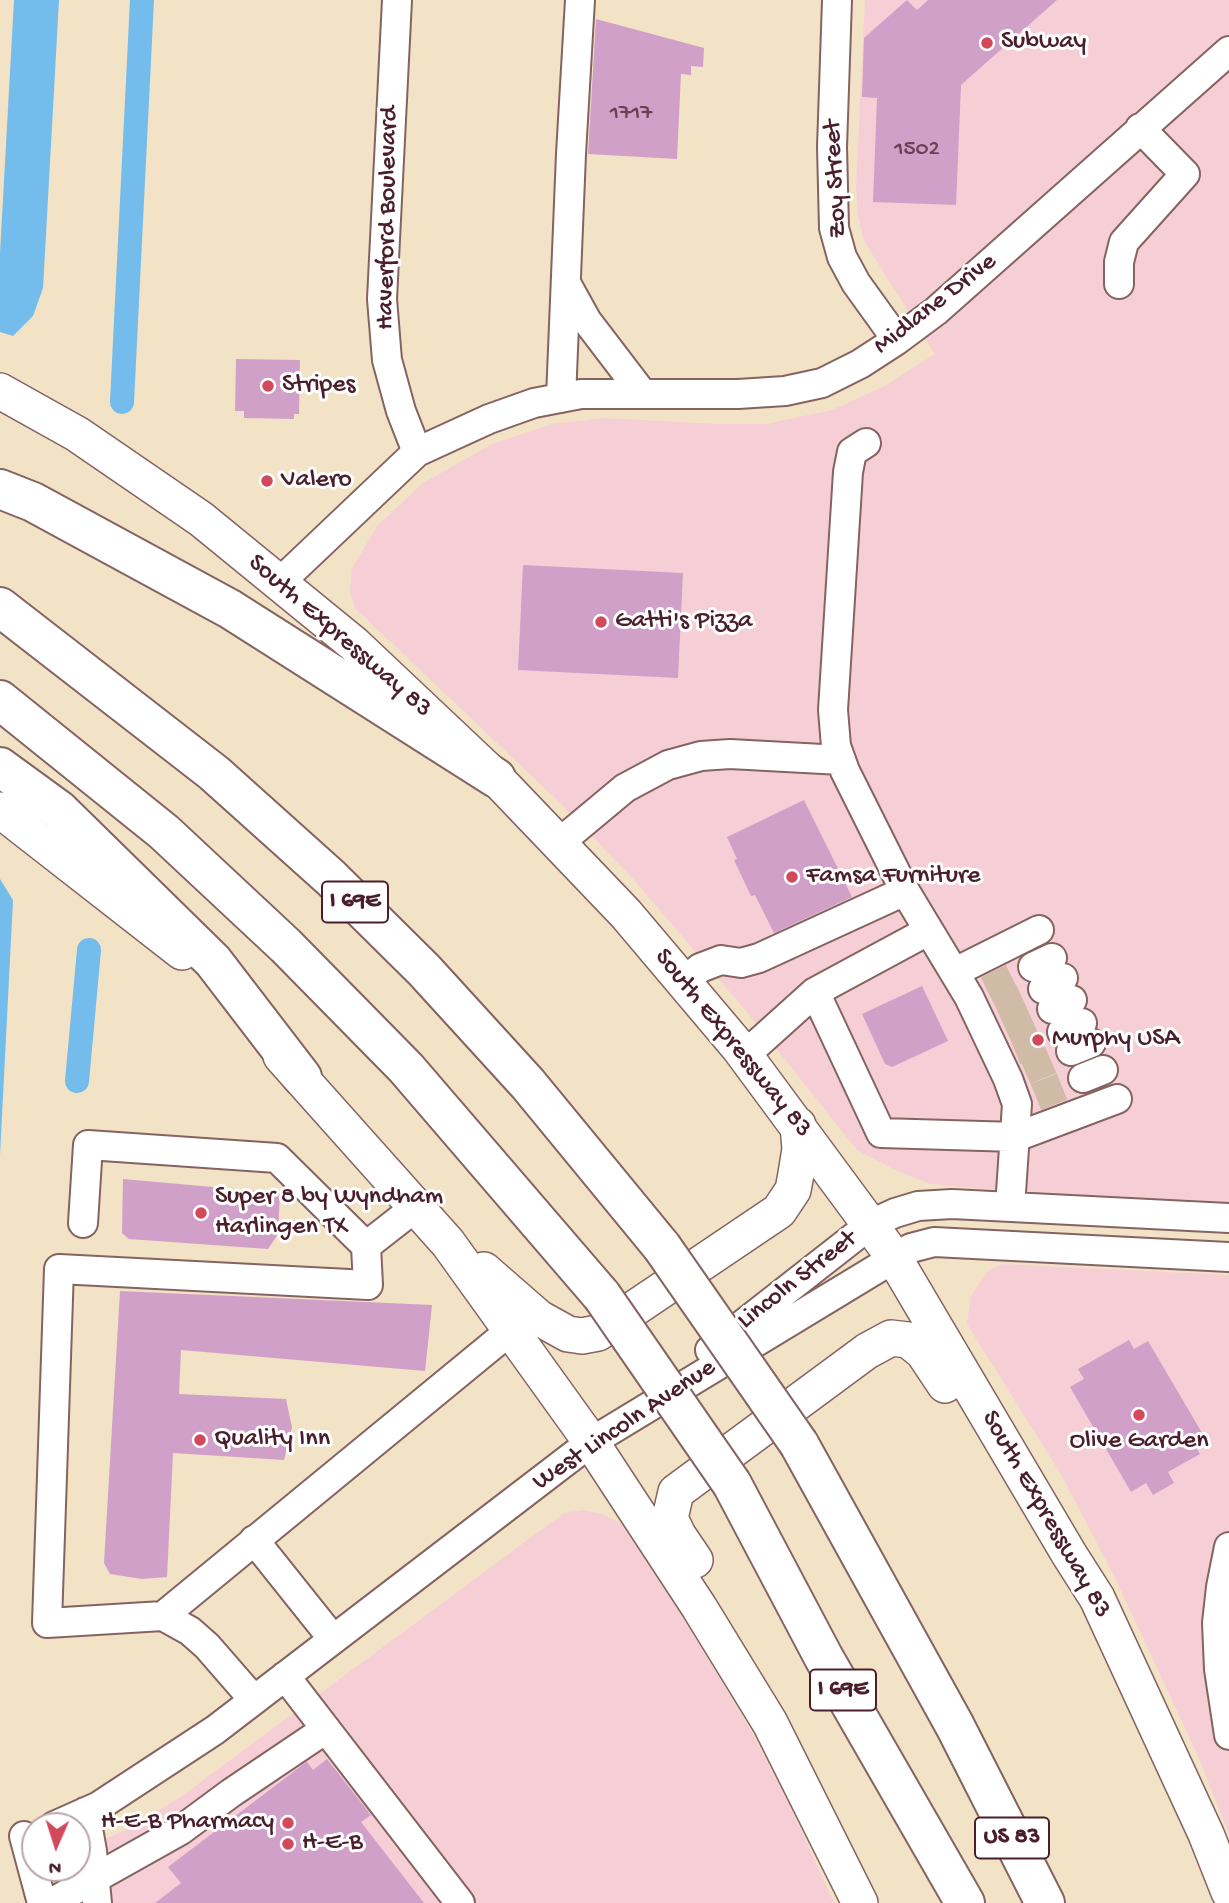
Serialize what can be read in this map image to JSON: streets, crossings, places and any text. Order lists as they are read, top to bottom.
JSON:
{
  "streets": {
    "highway": ["I 69E", "US 83"],
    "main road": ["South Expressway 83"],
    "street": [
      "Zoy Street",
      "Haverford Boulevard",
      "Midlane Drive",
      "Lincoln Street",
      "West Lincoln Avenue"
    ]
  },
  "crossings": [
    ["Zoy Street", "Midlane Drive"],
    ["Haverford Boulevard", "Midlane Drive"],
    ["South Expressway 83", "Lincoln Street"],
    ["South Expressway 83", "West Lincoln Avenue"],
    ["I 69E", "US 83"],
    ["Lincoln Street", "West Lincoln Avenue"]
  ],
  "places": [
    "Subway",
    "Stripes",
    "Valero",
    "Gatti's Pizza",
    "Famsa Furniture",
    "Murphy USA",
    "Super 8 by Wyndham Harlingen TX",
    "Olive Garden",
    "Quality Inn",
    "H-E-B Pharmacy",
    "H-E-B"
  ],
  "house_numbers": ["1717", "1502"],
  "north": "bottom"
}
